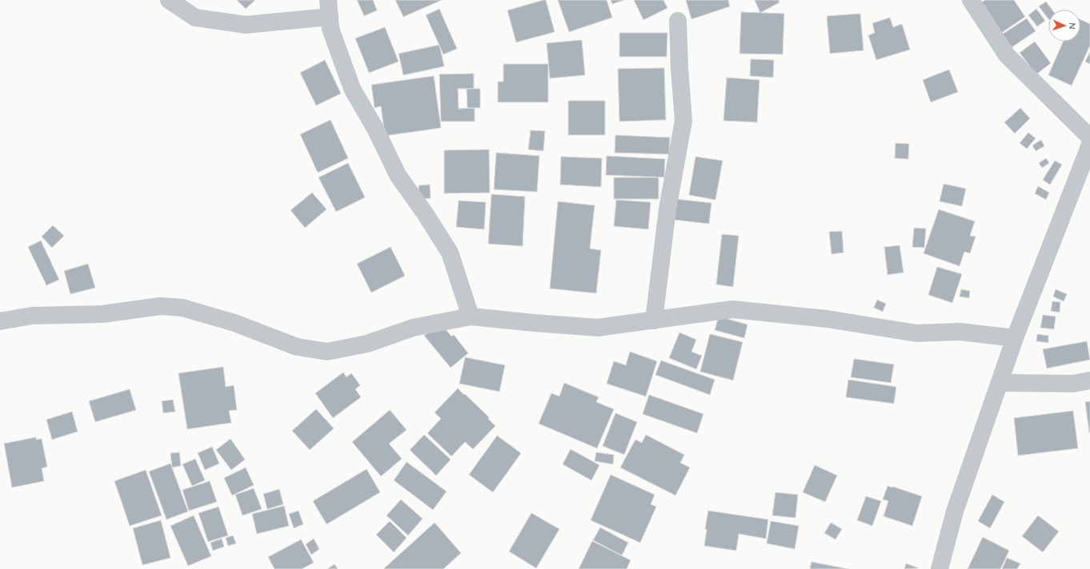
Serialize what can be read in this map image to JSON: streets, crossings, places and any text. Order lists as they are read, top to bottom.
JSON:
{
  "north": "right"
}
